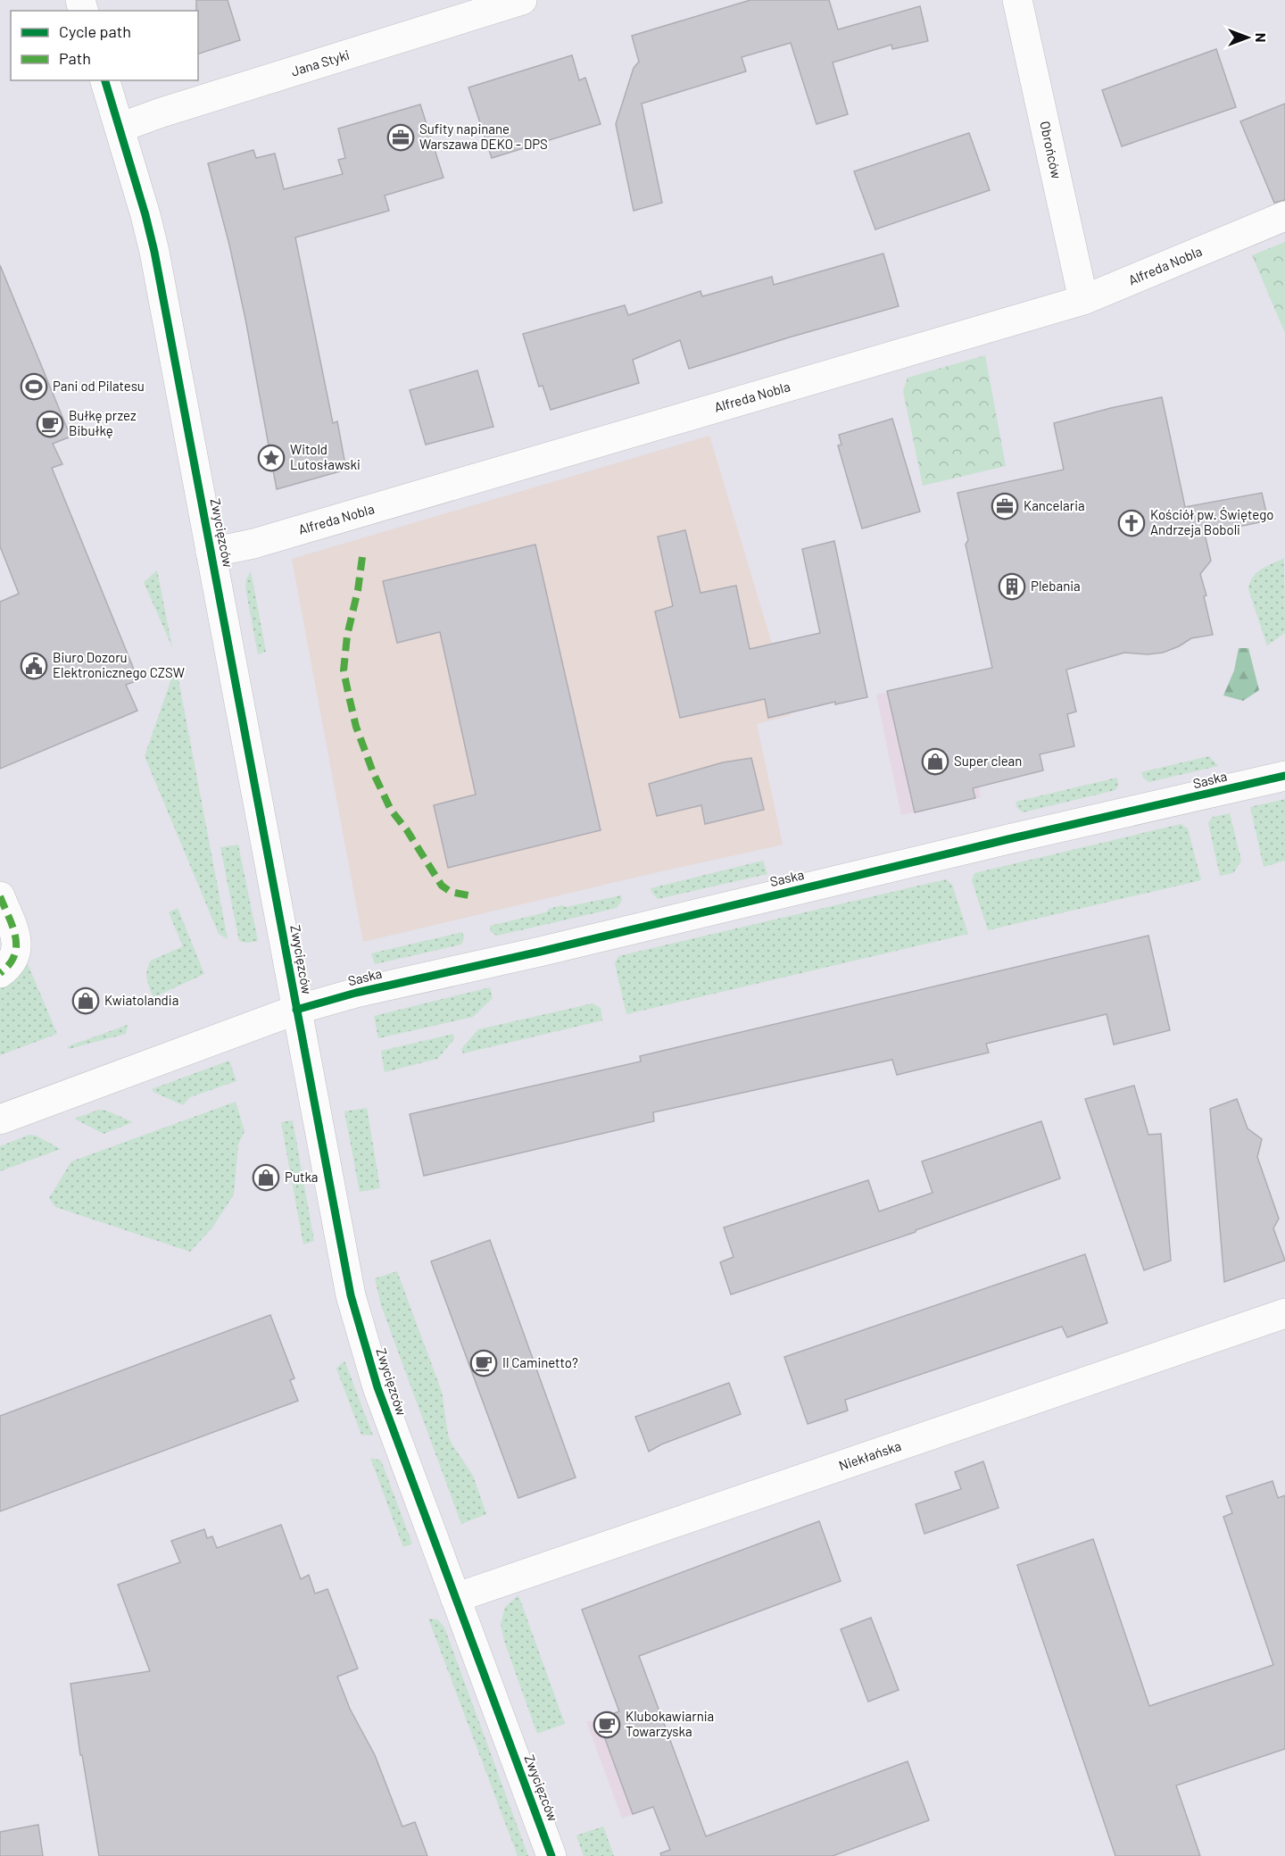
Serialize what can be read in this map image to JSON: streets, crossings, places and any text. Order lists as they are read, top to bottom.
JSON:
{
  "streets": {
    "street": [
      "Jana Styki",
      "Obrońców",
      "Alfreda Nobla",
      "Zwycięzców",
      "Saska",
      "Niekłańska"
    ]
  },
  "crossings": [
    ["Jana Styki", "Zwycięzców"],
    ["Obrońców", "Alfreda Nobla"],
    ["Alfreda Nobla", "Zwycięzców"],
    ["Zwycięzców", "Saska"],
    ["Zwycięzców", "Niekłańska"]
  ],
  "places": {
    "office": ["Sufity napinane Warszawa DEKO - DPS", "Kancelaria"],
    "sports": ["Pani od Pilatesu"],
    "cafe": ["Bułkę przez Bibułkę", "Il Caminetto?", "Klubokawiarnia Towarzyska"],
    "place": ["Witold Lutosławski"],
    "church": ["Kościół pw. Świętego Andrzeja Boboli"],
    "building": ["Plebania"],
    "public building": ["Biuro Dozoru Elektronicznego CZSW"],
    "shop": ["Super clean", "Kwiatolandia", "Putka"]
  },
  "legend": ["Cycle path", "Path"],
  "north": "right"
}
